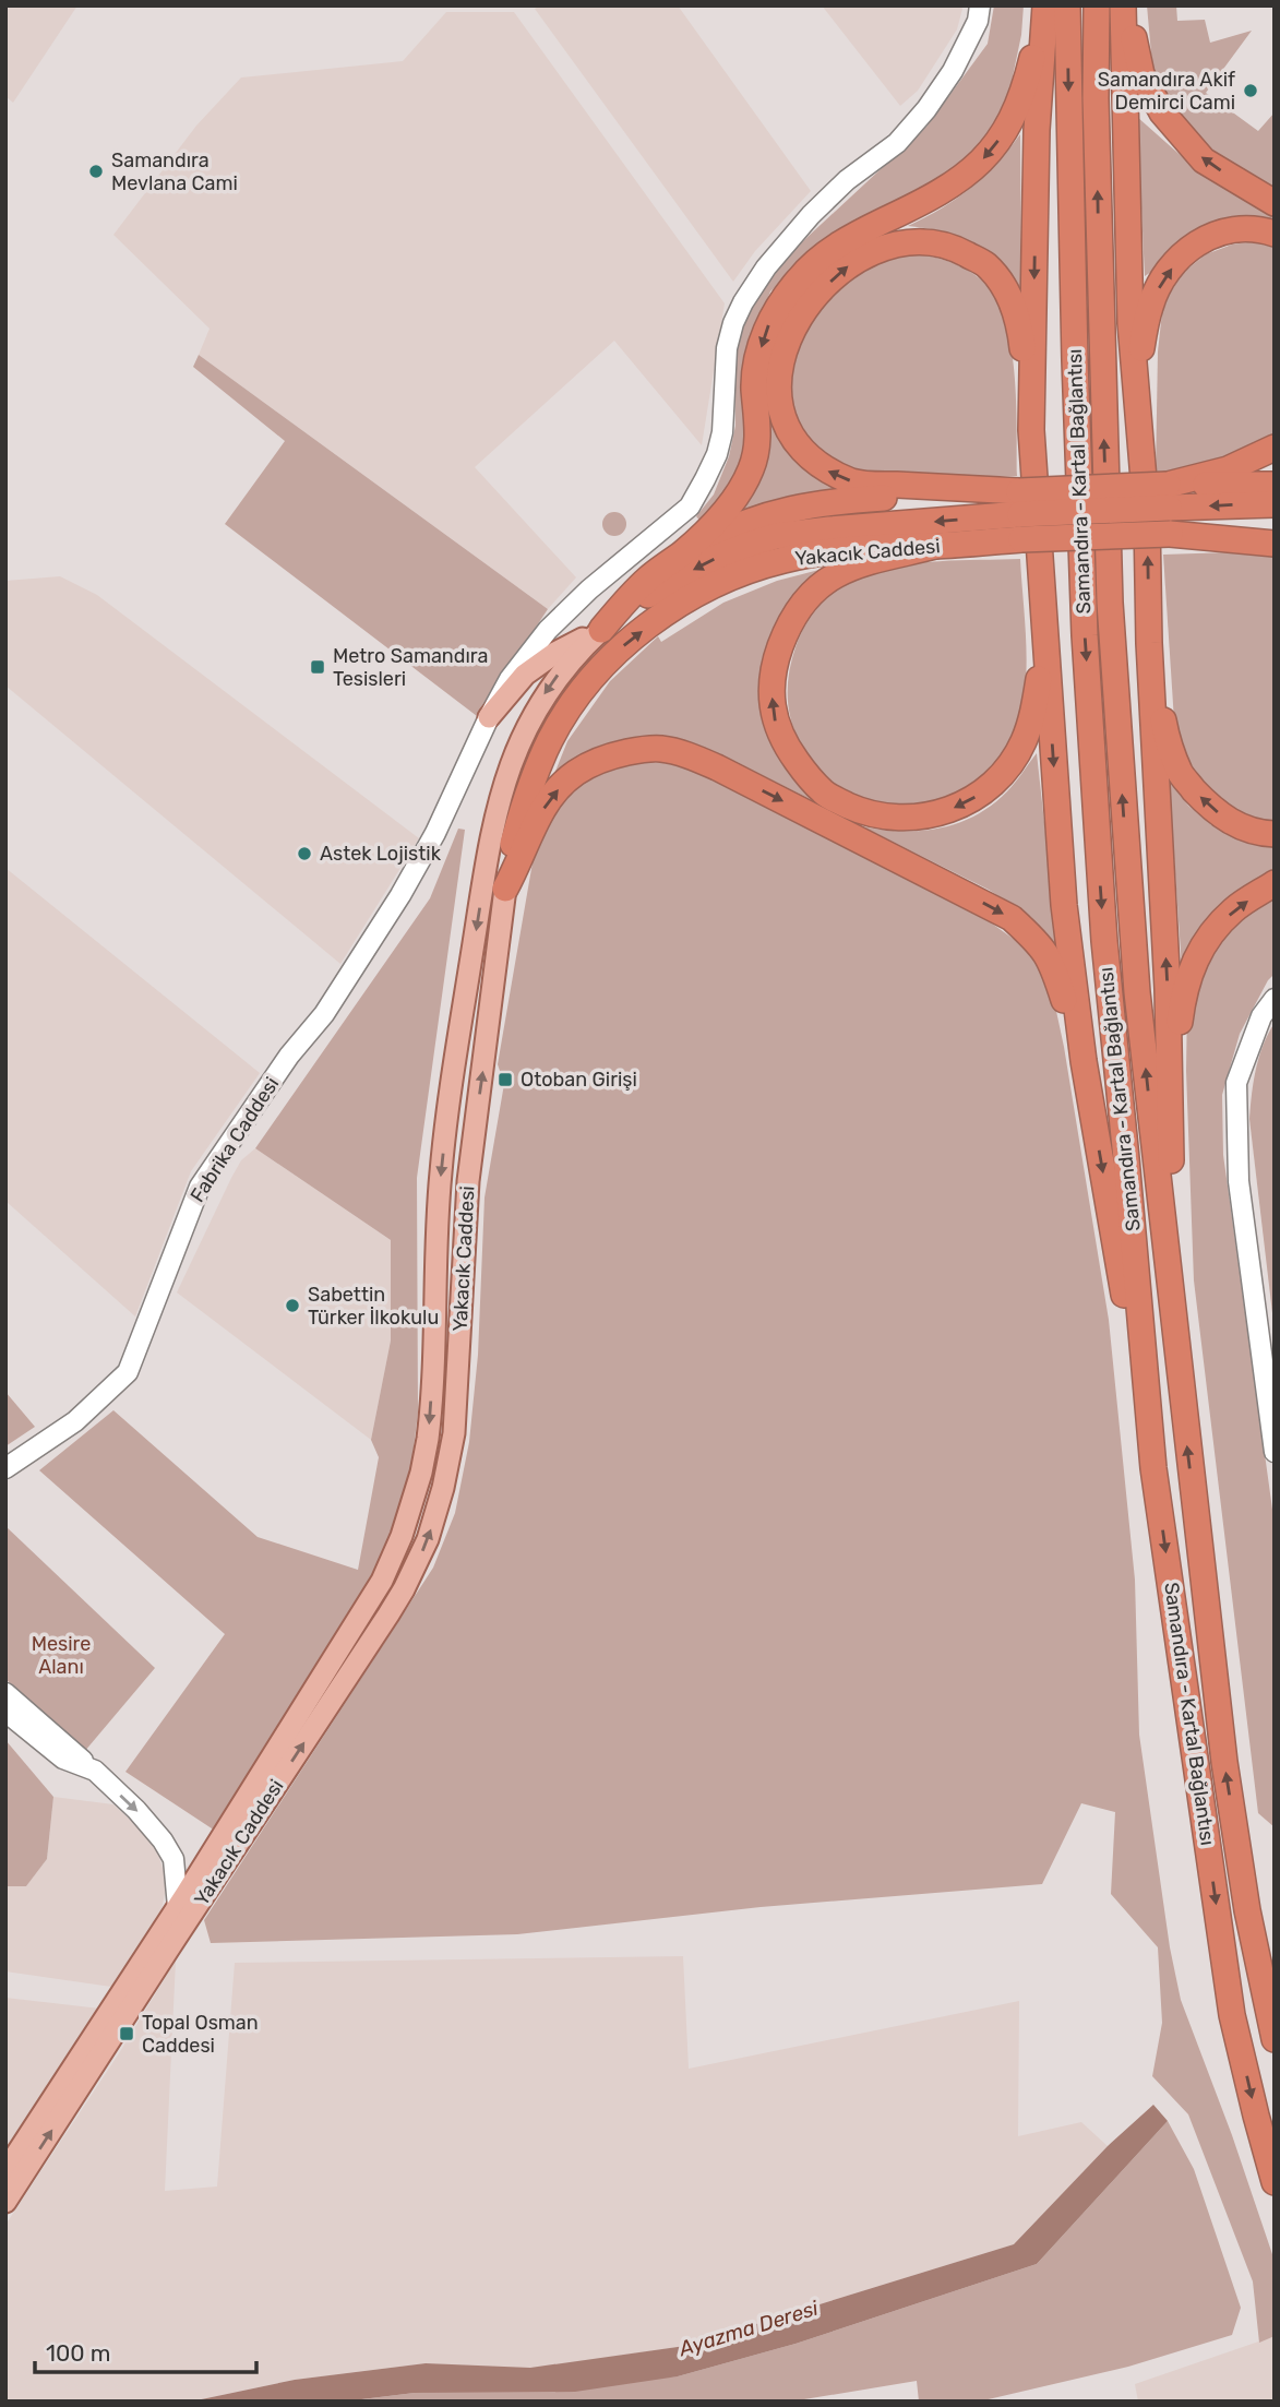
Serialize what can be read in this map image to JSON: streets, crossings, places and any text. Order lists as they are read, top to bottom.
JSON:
{
  "streets": {
    "highway": ["Samandıra - Kartal Bağlantısı", "Yakacık Caddesi"],
    "main road": ["Fabrika Caddesi"]
  },
  "water": ["Ayazma Deresi"],
  "parks": ["Mesire Alanı"],
  "places": {
    "other": [
      "Samandıra Akif Demirci Cami",
      "Samandıra Mevlana Cami",
      "Astek Lojistik",
      "Sabettin Türker İlkokulu"
    ],
    "transit": ["Metro Samandıra Tesisleri", "Otoban Girişi", "Topal Osman Caddesi"]
  },
  "scale_bar": "100 m"
}
